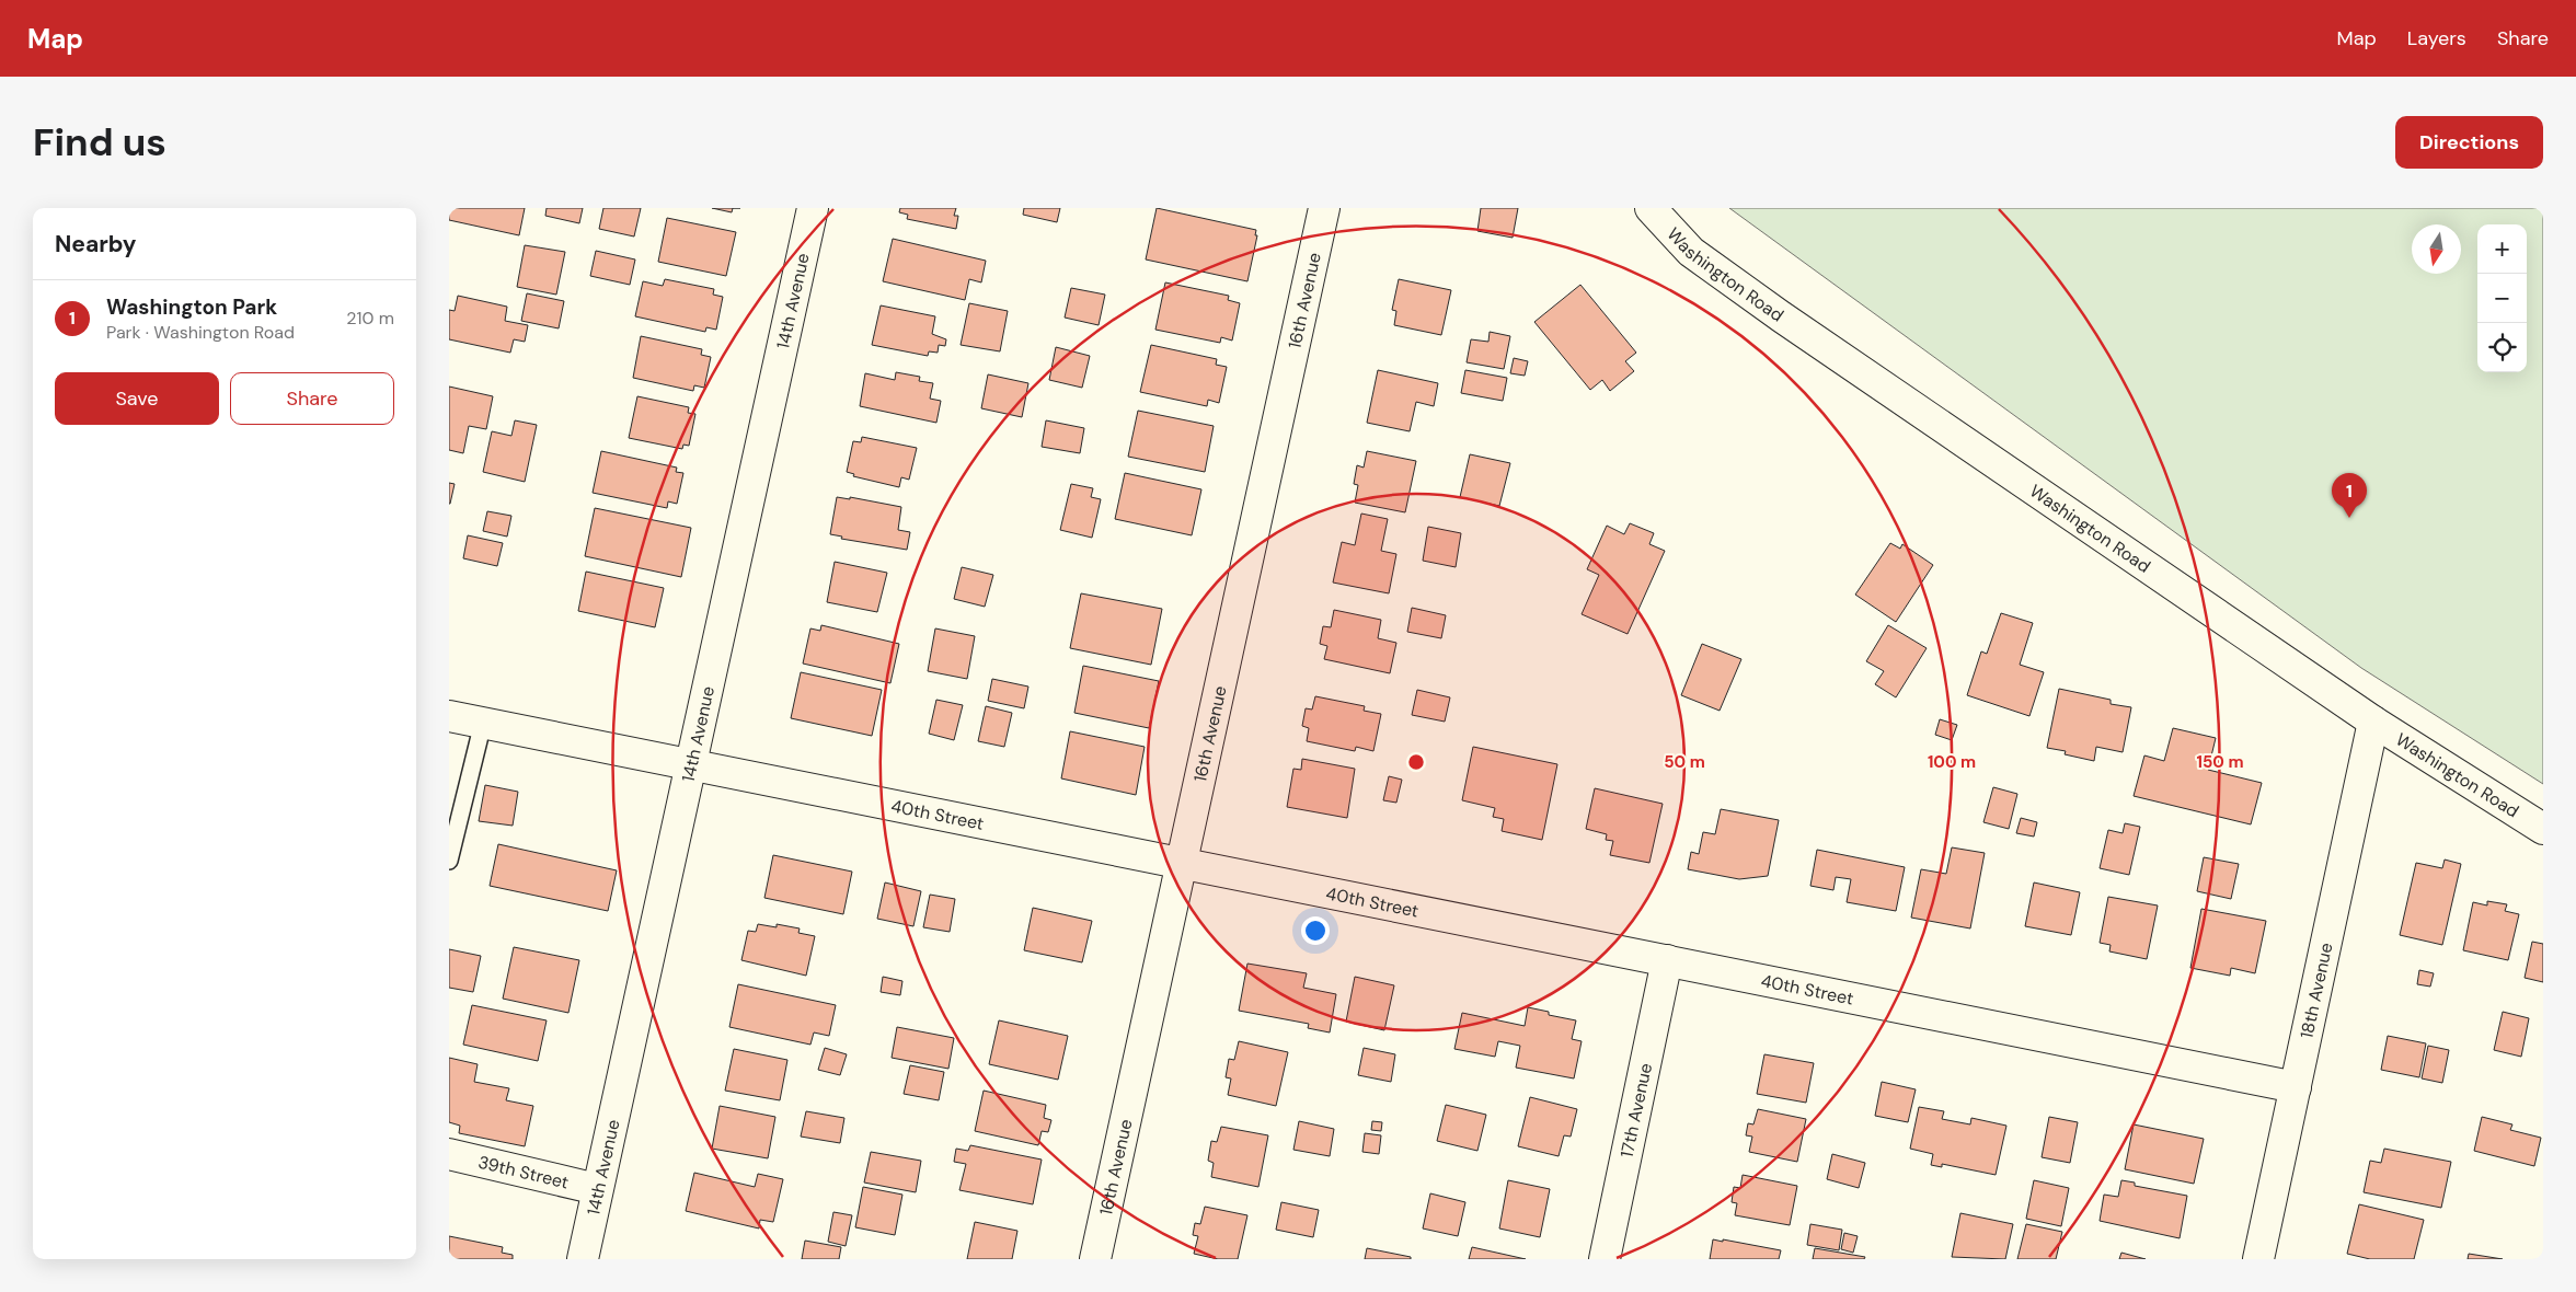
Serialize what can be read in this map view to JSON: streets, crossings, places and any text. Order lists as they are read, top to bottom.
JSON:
{
  "streets": {
    "street": [
      "Washington Road",
      "14th Avenue",
      "16th Avenue",
      "40th Street",
      "18th Avenue",
      "17th Avenue",
      "39th Street"
    ]
  },
  "crossings": [
    ["Washington Road", "18th Avenue"],
    ["14th Avenue", "40th Street"],
    ["14th Avenue", "39th Street"],
    ["16th Avenue", "40th Street"],
    ["40th Street", "18th Avenue"],
    ["40th Street", "17th Avenue"]
  ],
  "north": "bottom",
  "page": {
    "header": "Map",
    "nav": ["Map", "Layers", "Share"],
    "buttons": [
      "Directions",
      ["Save", "Share"]
    ],
    "title": "Find us",
    "heading": "Nearby",
    "map_buttons": ["+", "−"],
    "list": [
      {
        "mark": "1",
        "name": "Washington Park",
        "note": "Park · Washington Road",
        "value": "210 m"
      }
    ],
    "pins": "1"
  },
  "rings": ["50 m", "100 m", "150 m"]
}
